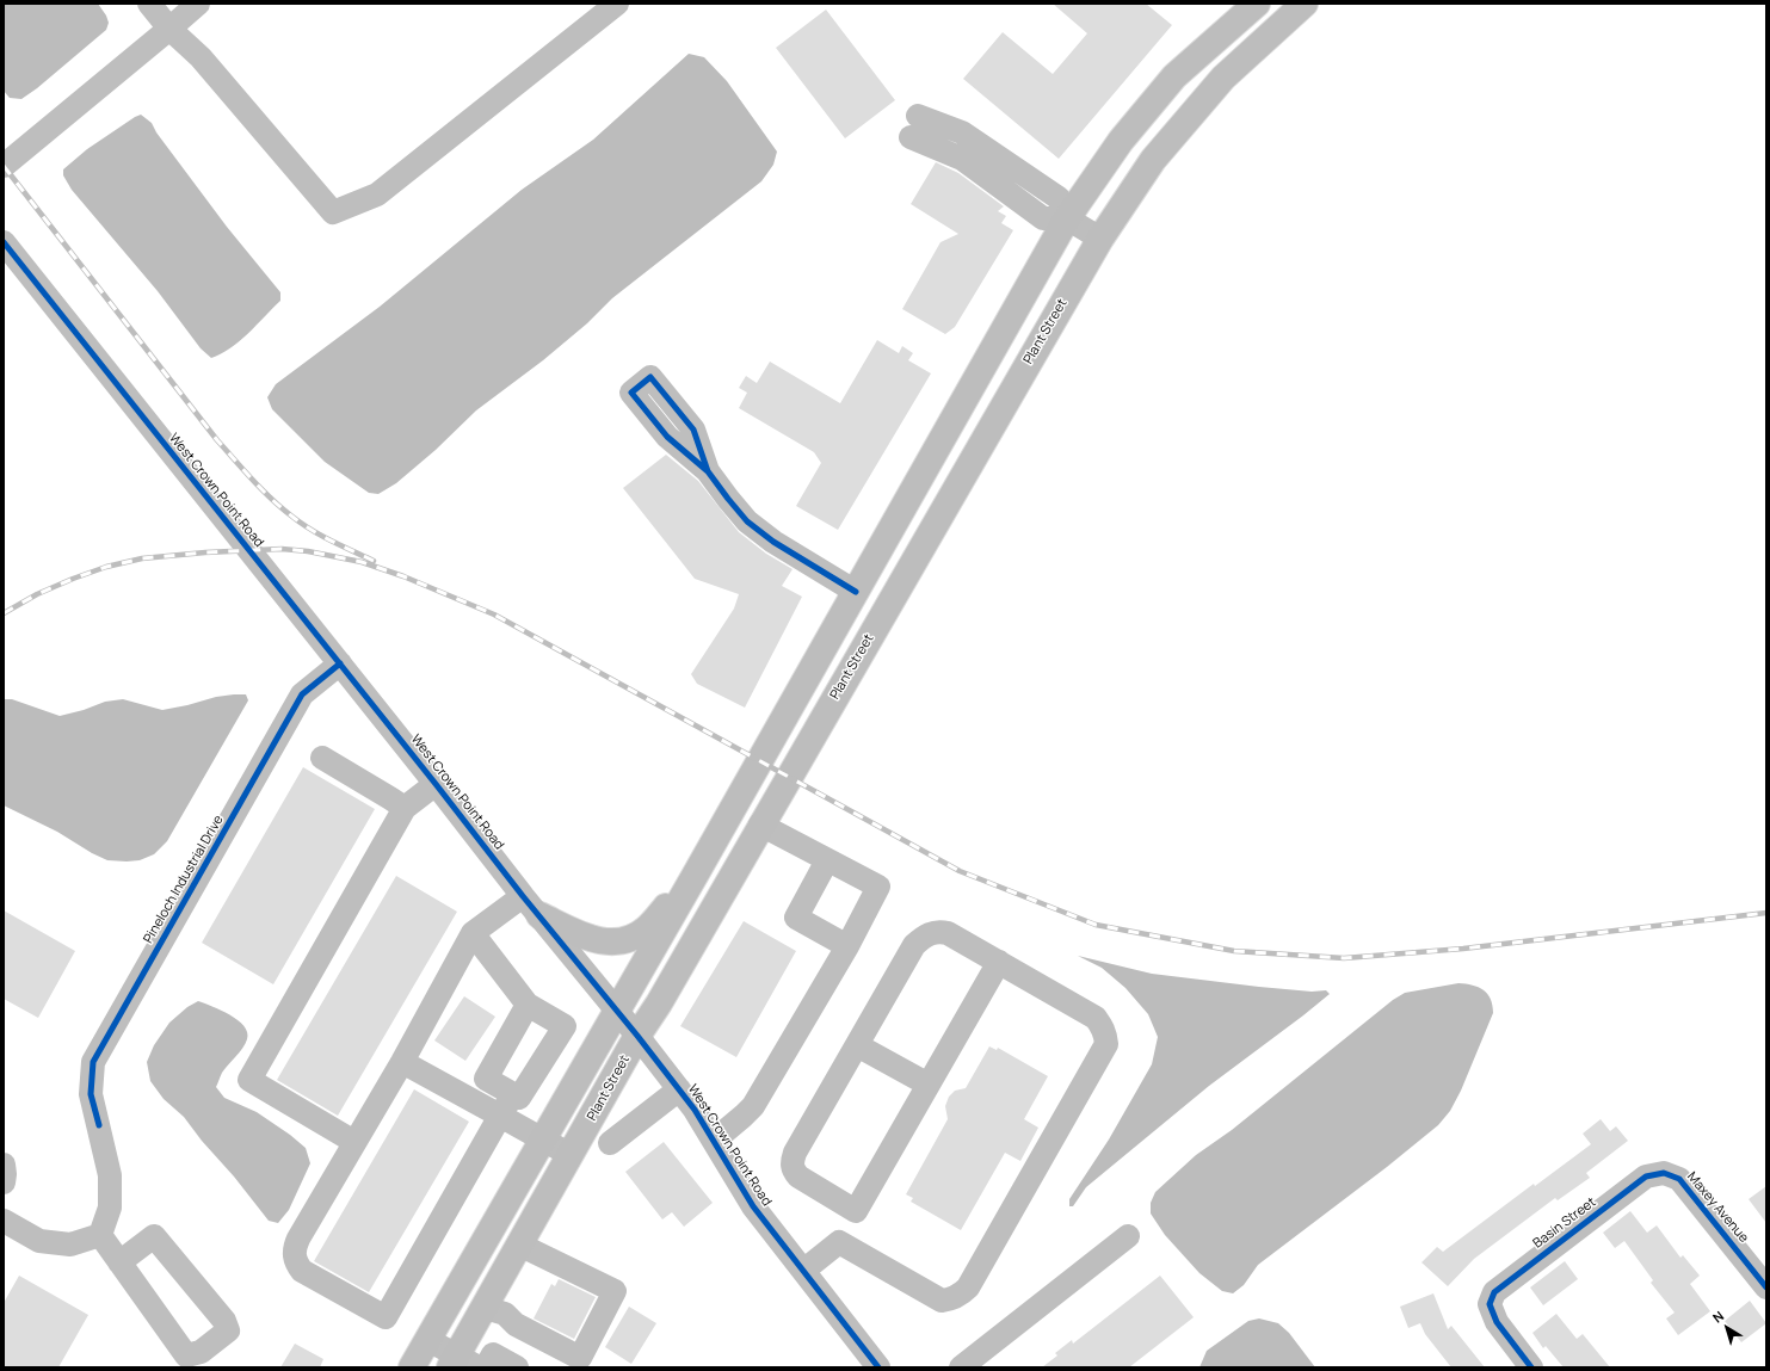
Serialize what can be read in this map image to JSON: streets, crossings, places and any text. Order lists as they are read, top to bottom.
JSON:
{
  "streets": {
    "main road": ["Plant Street"],
    "street": [
      "West Crown Point Road",
      "Pineloch Industrial Drive",
      "Maxey Avenue",
      "Basin Street"
    ]
  },
  "crossings": [
    ["Plant Street", "West Crown Point Road"],
    ["West Crown Point Road", "Pineloch Industrial Drive"],
    ["Maxey Avenue", "Basin Street"]
  ],
  "north": "top left"
}
